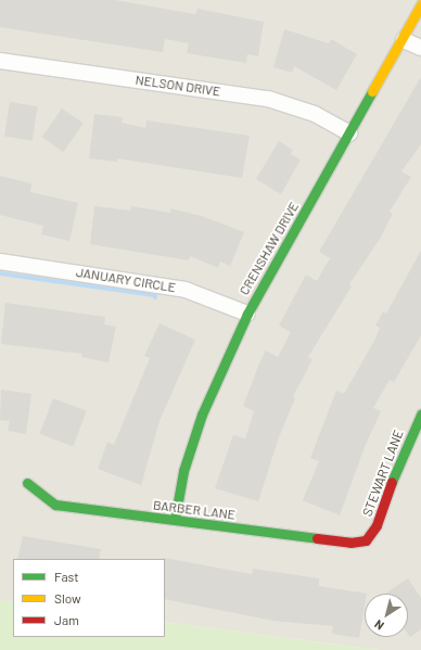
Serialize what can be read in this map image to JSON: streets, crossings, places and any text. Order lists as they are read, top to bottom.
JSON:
{
  "streets": {
    "street": [
      "NELSON DRIVE",
      "CRENSHAW DRIVE",
      "JANUARY CIRCLE",
      "STEWART LANE",
      "BARBER LANE"
    ]
  },
  "crossings": [
    ["NELSON DRIVE", "CRENSHAW DRIVE"],
    ["CRENSHAW DRIVE", "JANUARY CIRCLE"],
    ["CRENSHAW DRIVE", "BARBER LANE"],
    ["STEWART LANE", "BARBER LANE"]
  ],
  "legend": ["Fast", "Slow", "Jam"],
  "north": "bottom left"
}
